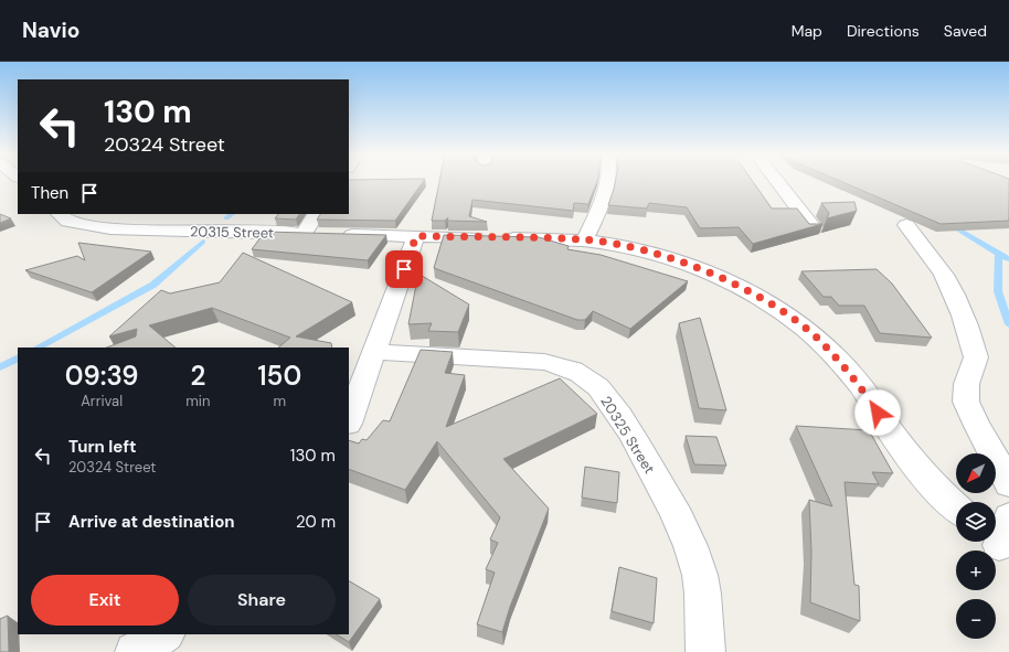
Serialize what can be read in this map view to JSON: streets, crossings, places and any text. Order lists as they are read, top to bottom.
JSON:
{
  "streets": {
    "street": ["20315 Street", "20325 Street"]
  },
  "north": "bottom left",
  "page": {
    "header": "Navio",
    "nav": ["Map", "Directions", "Saved"],
    "turn": ["130 m", "20324 Street"],
    "then": "Then",
    "eta": [
      "09:39",
      "Arrival",
      "2",
      "min",
      "150",
      "m"
    ],
    "list": [
      {
        "name": "Turn left",
        "note": "20324 Street",
        "value": "130 m"
      },
      {
        "name": "Arrive at destination",
        "value": "20 m"
      }
    ],
    "map_buttons": ["+", "−"],
    "buttons": ["Exit", "Share"]
  }
}
